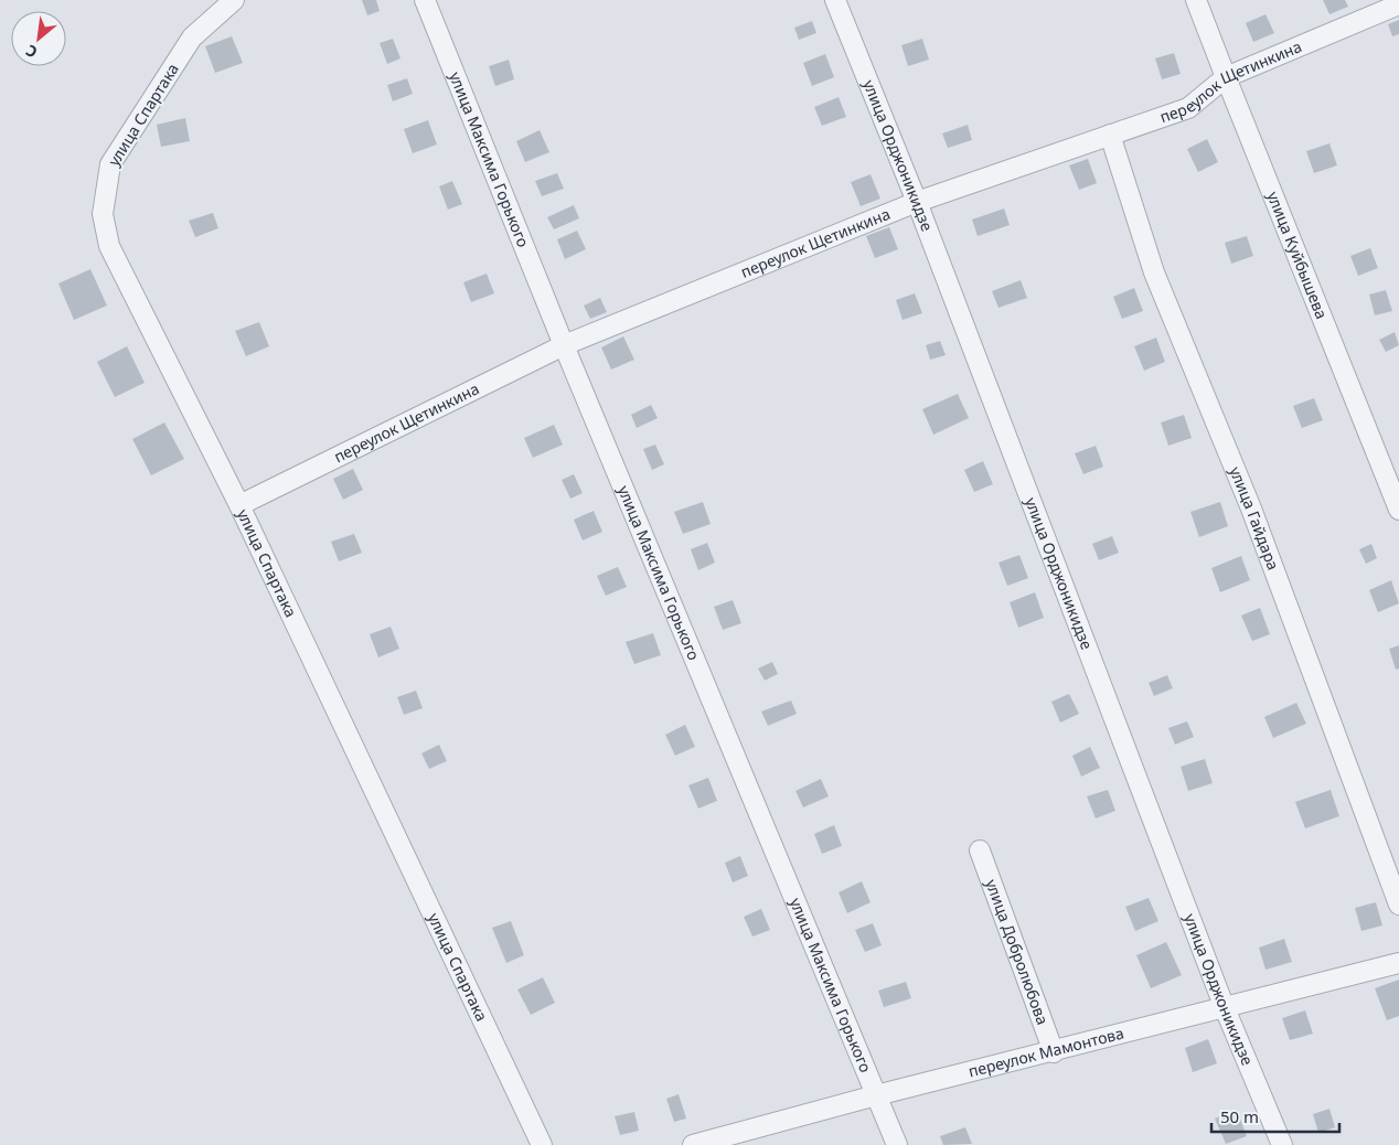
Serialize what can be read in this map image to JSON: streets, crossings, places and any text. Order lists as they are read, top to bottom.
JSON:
{
  "streets": {
    "street": [
      "переулок Щетинкина",
      "улица Спартака",
      "улица Орджоникидзе",
      "улица Максима Горького",
      "улица Куйбышева",
      "улица Гайдара",
      "улица Добролюбова",
      "переулок Мамонтова"
    ]
  },
  "crossings": [
    ["переулок Щетинкина", "улица Спартака"],
    ["переулок Щетинкина", "улица Орджоникидзе"],
    ["переулок Щетинкина", "улица Максима Горького"],
    ["переулок Щетинкина", "улица Куйбышева"],
    ["переулок Щетинкина", "улица Гайдара"],
    ["улица Орджоникидзе", "переулок Мамонтова"],
    ["улица Максима Горького", "переулок Мамонтова"],
    ["улица Добролюбова", "переулок Мамонтова"]
  ],
  "scale_bar": "50 m",
  "north": "bottom left"
}
